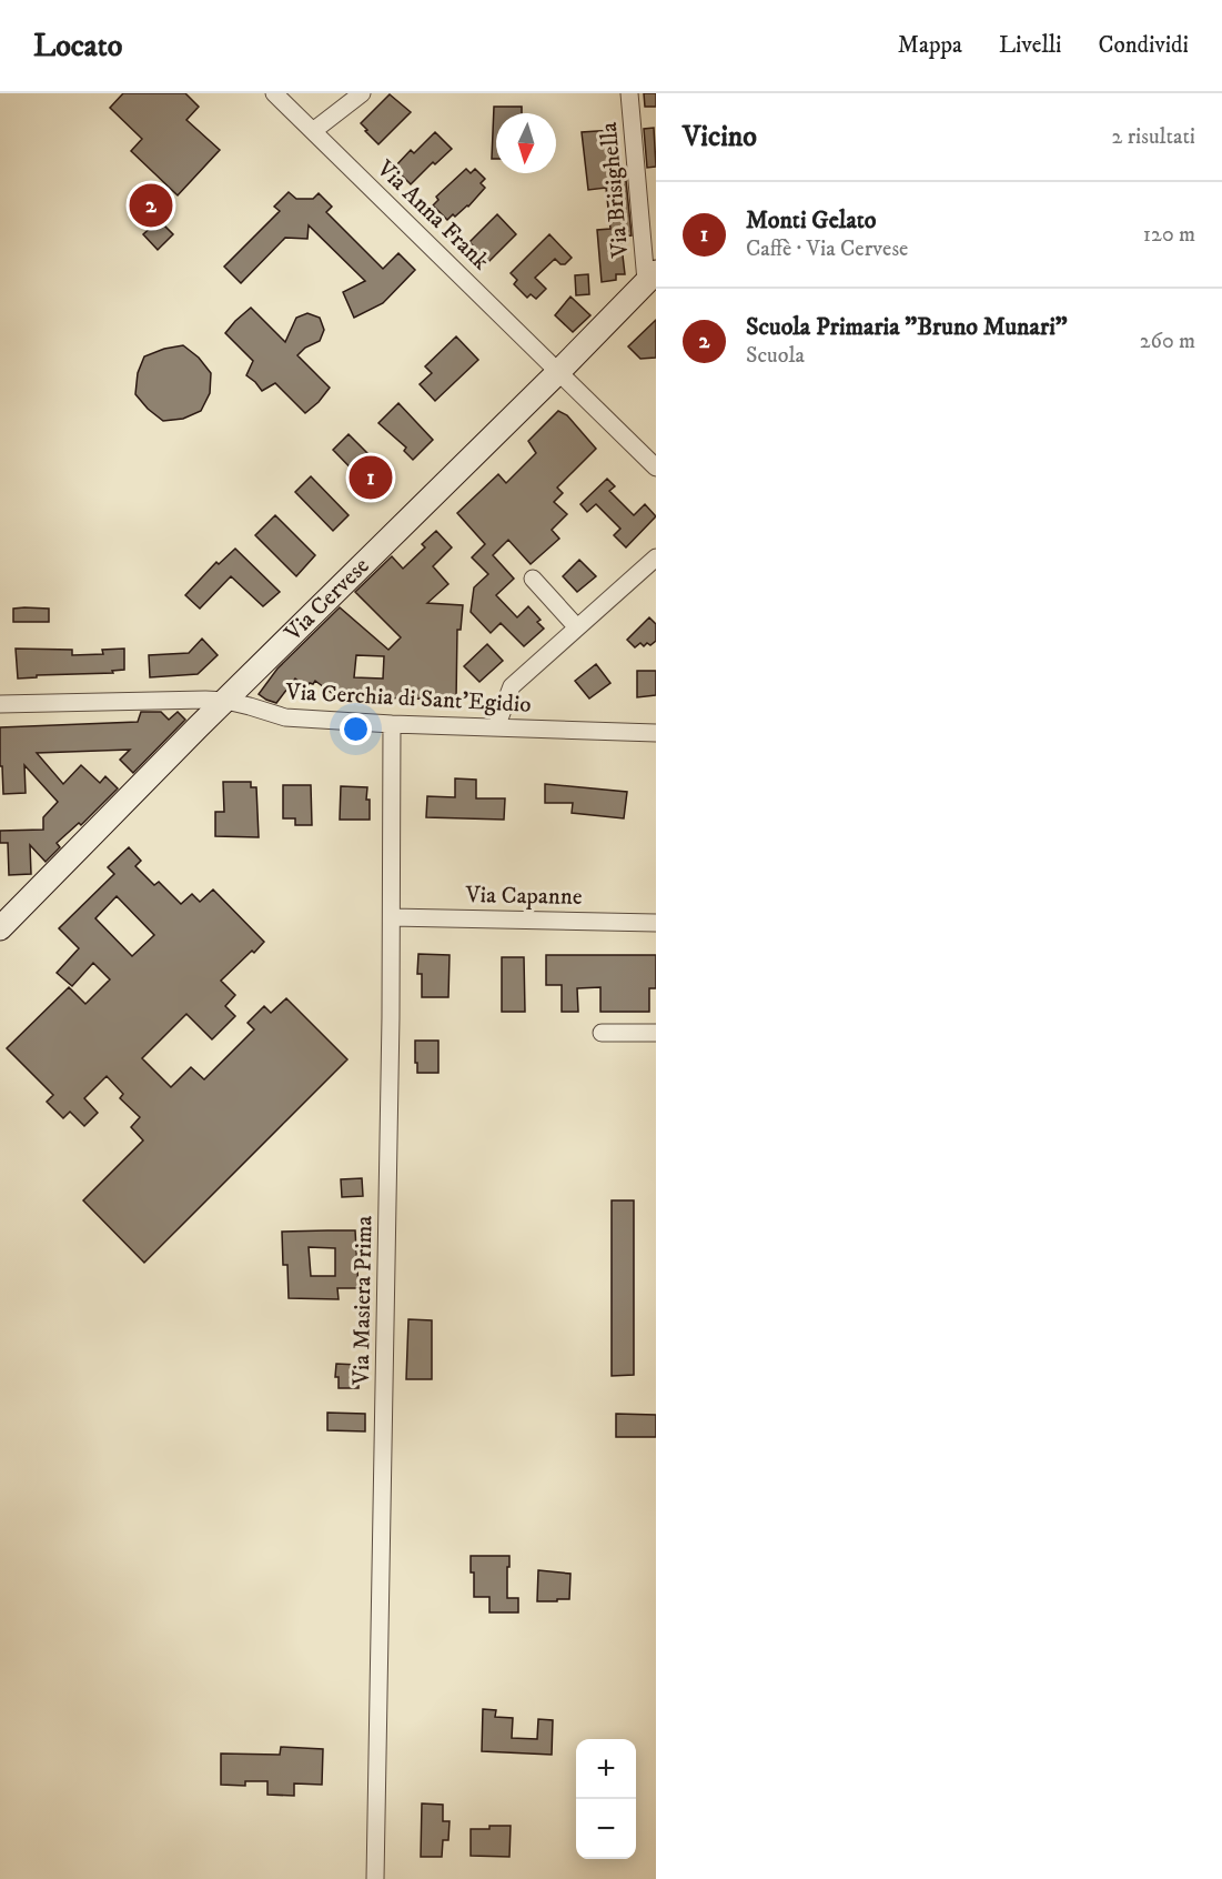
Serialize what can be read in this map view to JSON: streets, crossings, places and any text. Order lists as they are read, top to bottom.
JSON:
{
  "streets": {
    "main road": ["Via Cervese"],
    "street": [
      "Via Brisighella",
      "Via Anna Frank",
      "Via Cerchia di Sant'Egidio",
      "Via Capanne",
      "Via Masiera Prima"
    ]
  },
  "crossings": [
    ["Via Brisighella", "Via Cervese"],
    ["Via Anna Frank", "Via Cervese"],
    ["Via Cervese", "Via Cerchia di Sant'Egidio"],
    ["Via Cerchia di Sant'Egidio", "Via Masiera Prima"],
    ["Via Capanne", "Via Masiera Prima"]
  ],
  "north": "bottom",
  "page": {
    "header": "Locato",
    "nav": ["Mappa", "Livelli", "Condividi"],
    "heading": ["Vicino", "2 risultati"],
    "list": [
      {
        "mark": "1",
        "name": "Monti Gelato",
        "note": "Caffè · Via Cervese",
        "value": "120 m"
      },
      {
        "mark": "2",
        "name": "Scuola Primaria \"Bruno Munari\"",
        "note": "Scuola",
        "value": "260 m"
      }
    ],
    "pins": ["2", "1"],
    "map_buttons": ["+", "−"]
  }
}
